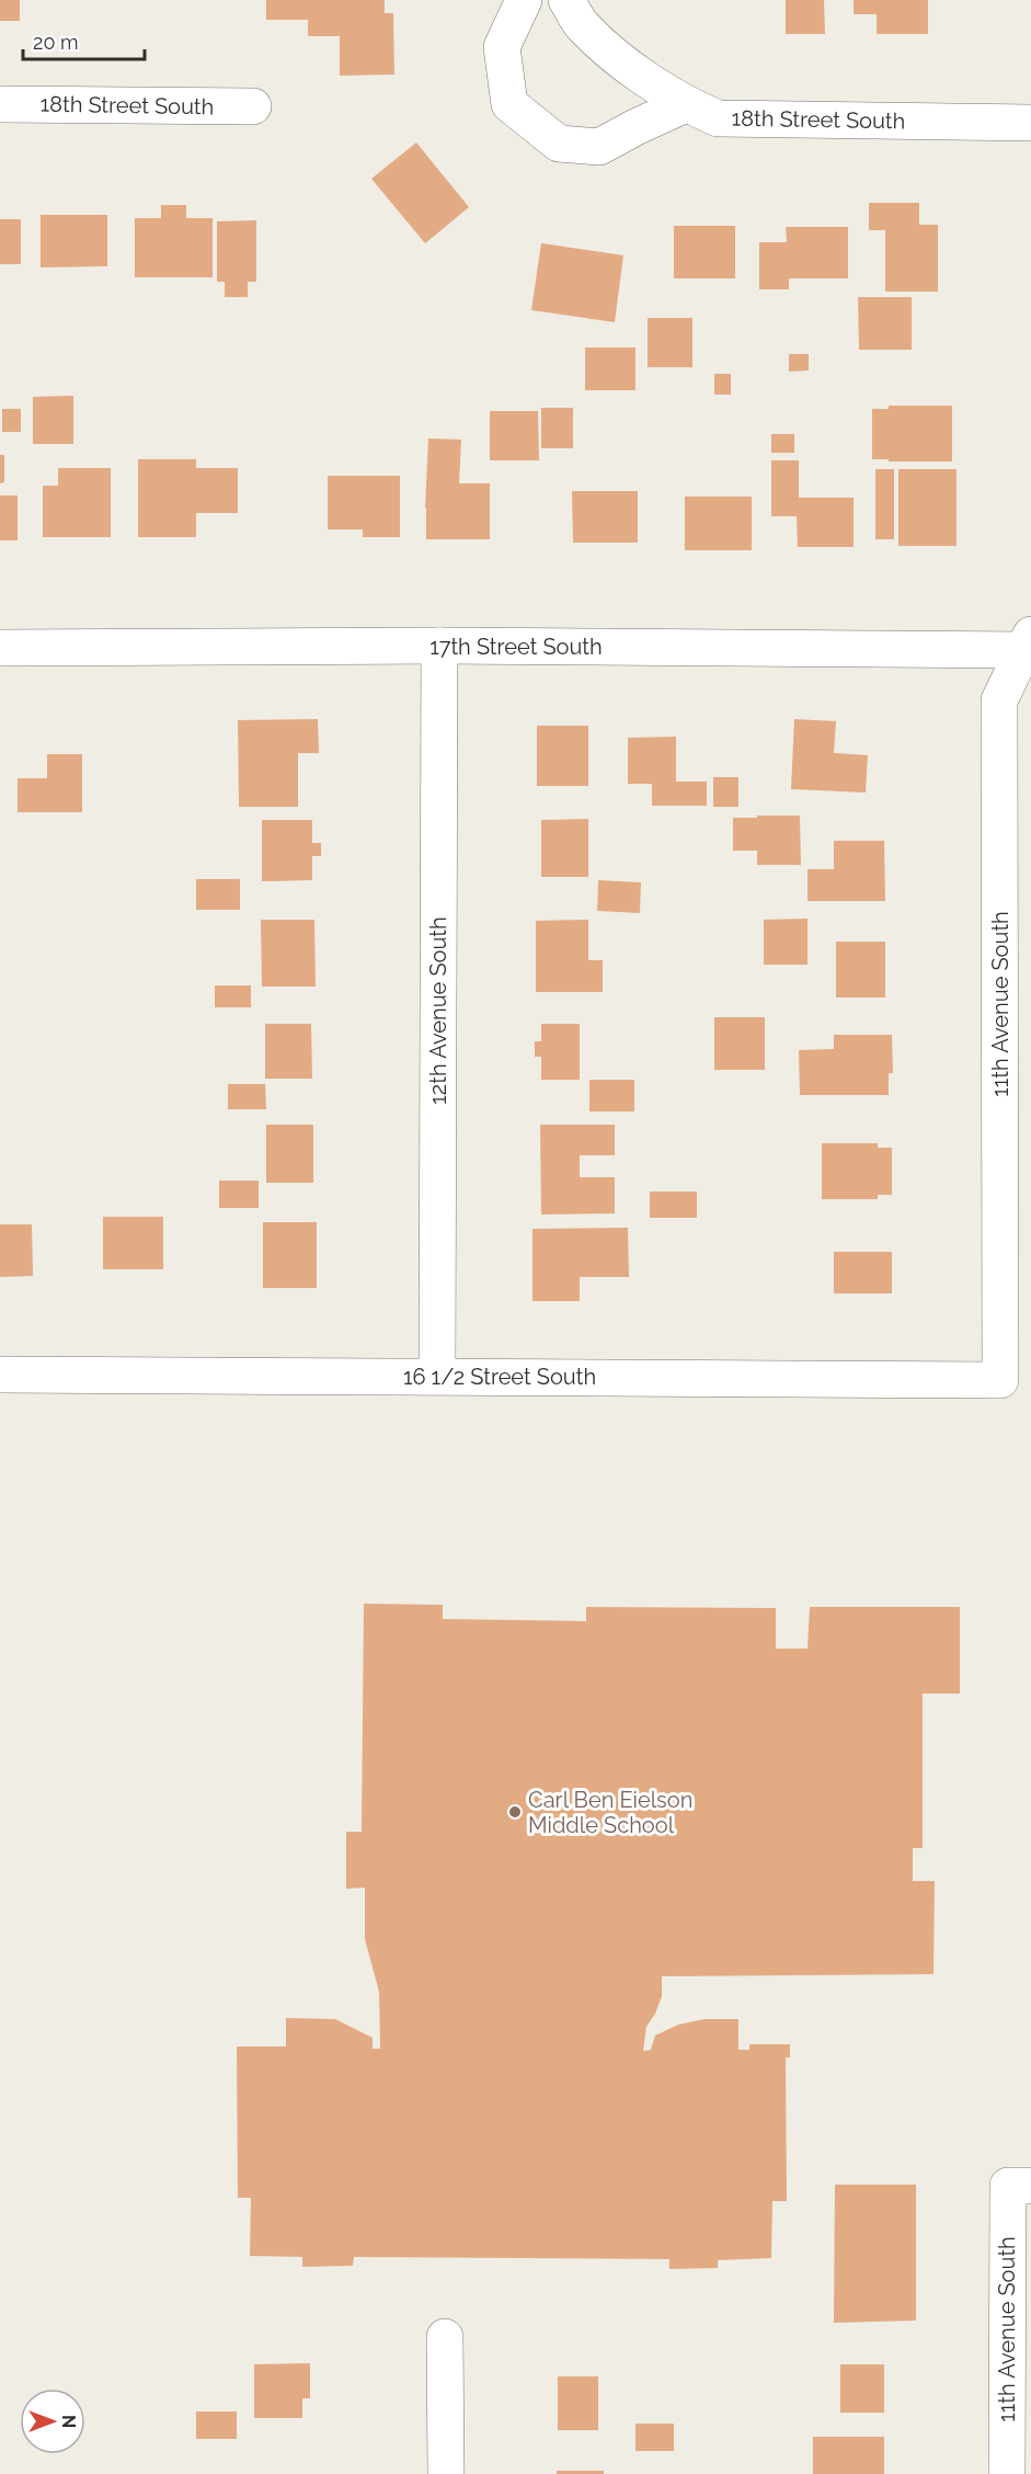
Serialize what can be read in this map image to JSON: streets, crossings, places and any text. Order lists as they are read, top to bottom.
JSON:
{
  "streets": {
    "street": [
      "18th Street South",
      "17th Street South",
      "11th Avenue South",
      "12th Avenue South",
      "16 1/2 Street South"
    ]
  },
  "crossings": [
    ["17th Street South", "11th Avenue South"],
    ["17th Street South", "12th Avenue South"],
    ["11th Avenue South", "16 1/2 Street South"],
    ["12th Avenue South", "16 1/2 Street South"]
  ],
  "places": ["Carl Ben Eielson Middle School"],
  "scale_bar": "20 m",
  "north": "right"
}
